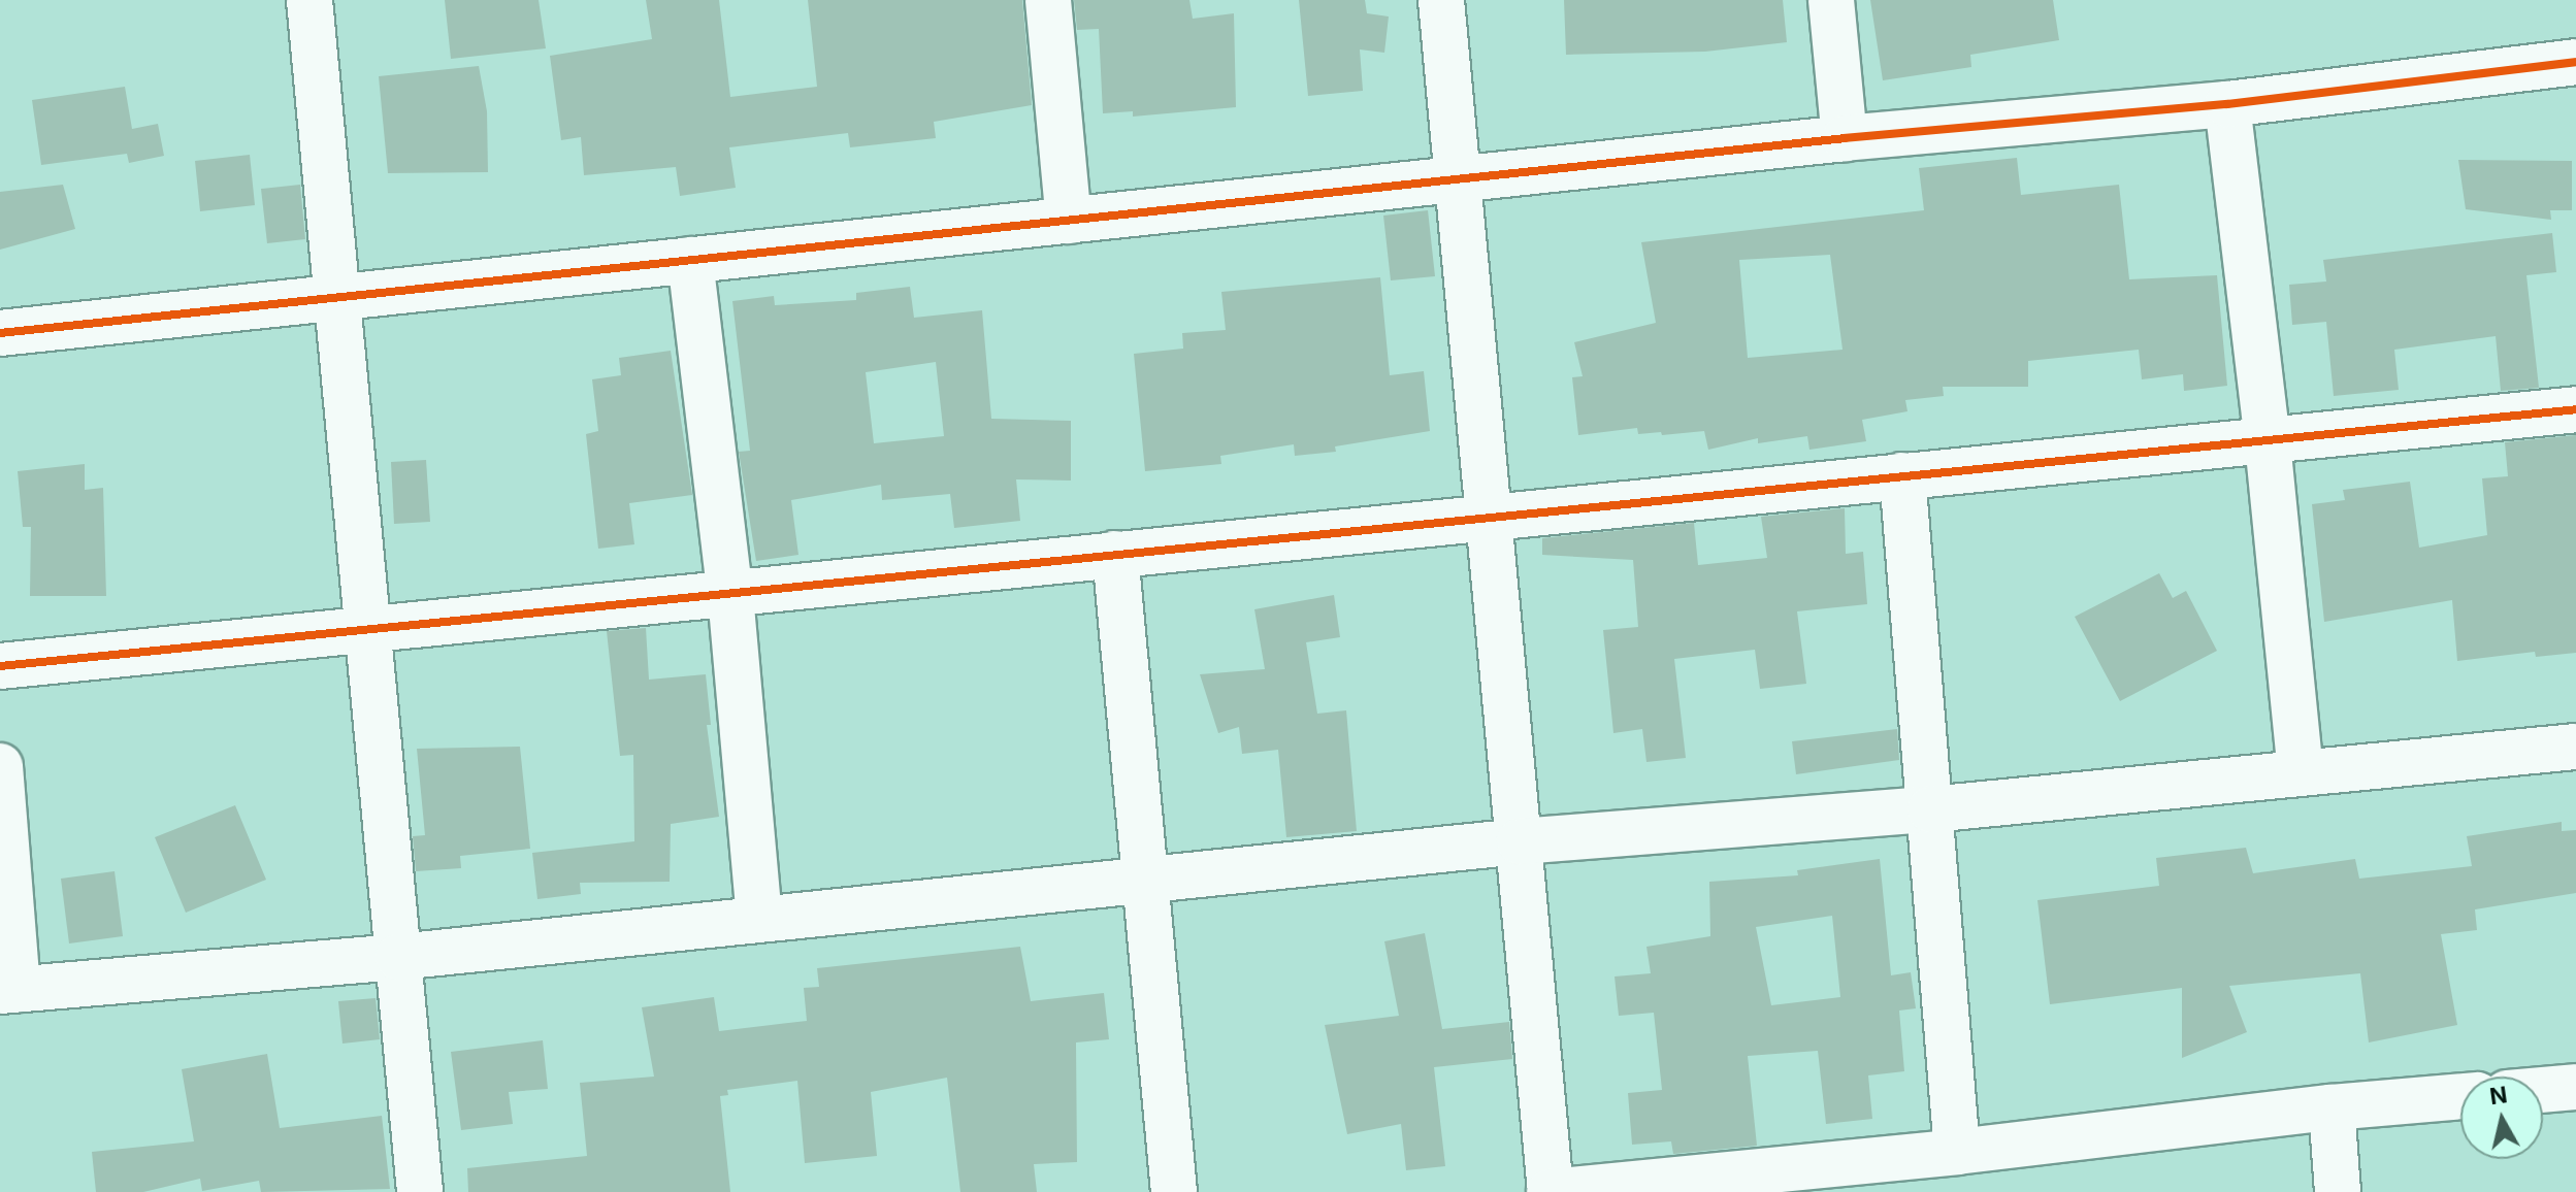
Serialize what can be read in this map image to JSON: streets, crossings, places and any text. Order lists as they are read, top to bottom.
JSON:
{
  "north": "top"
}
